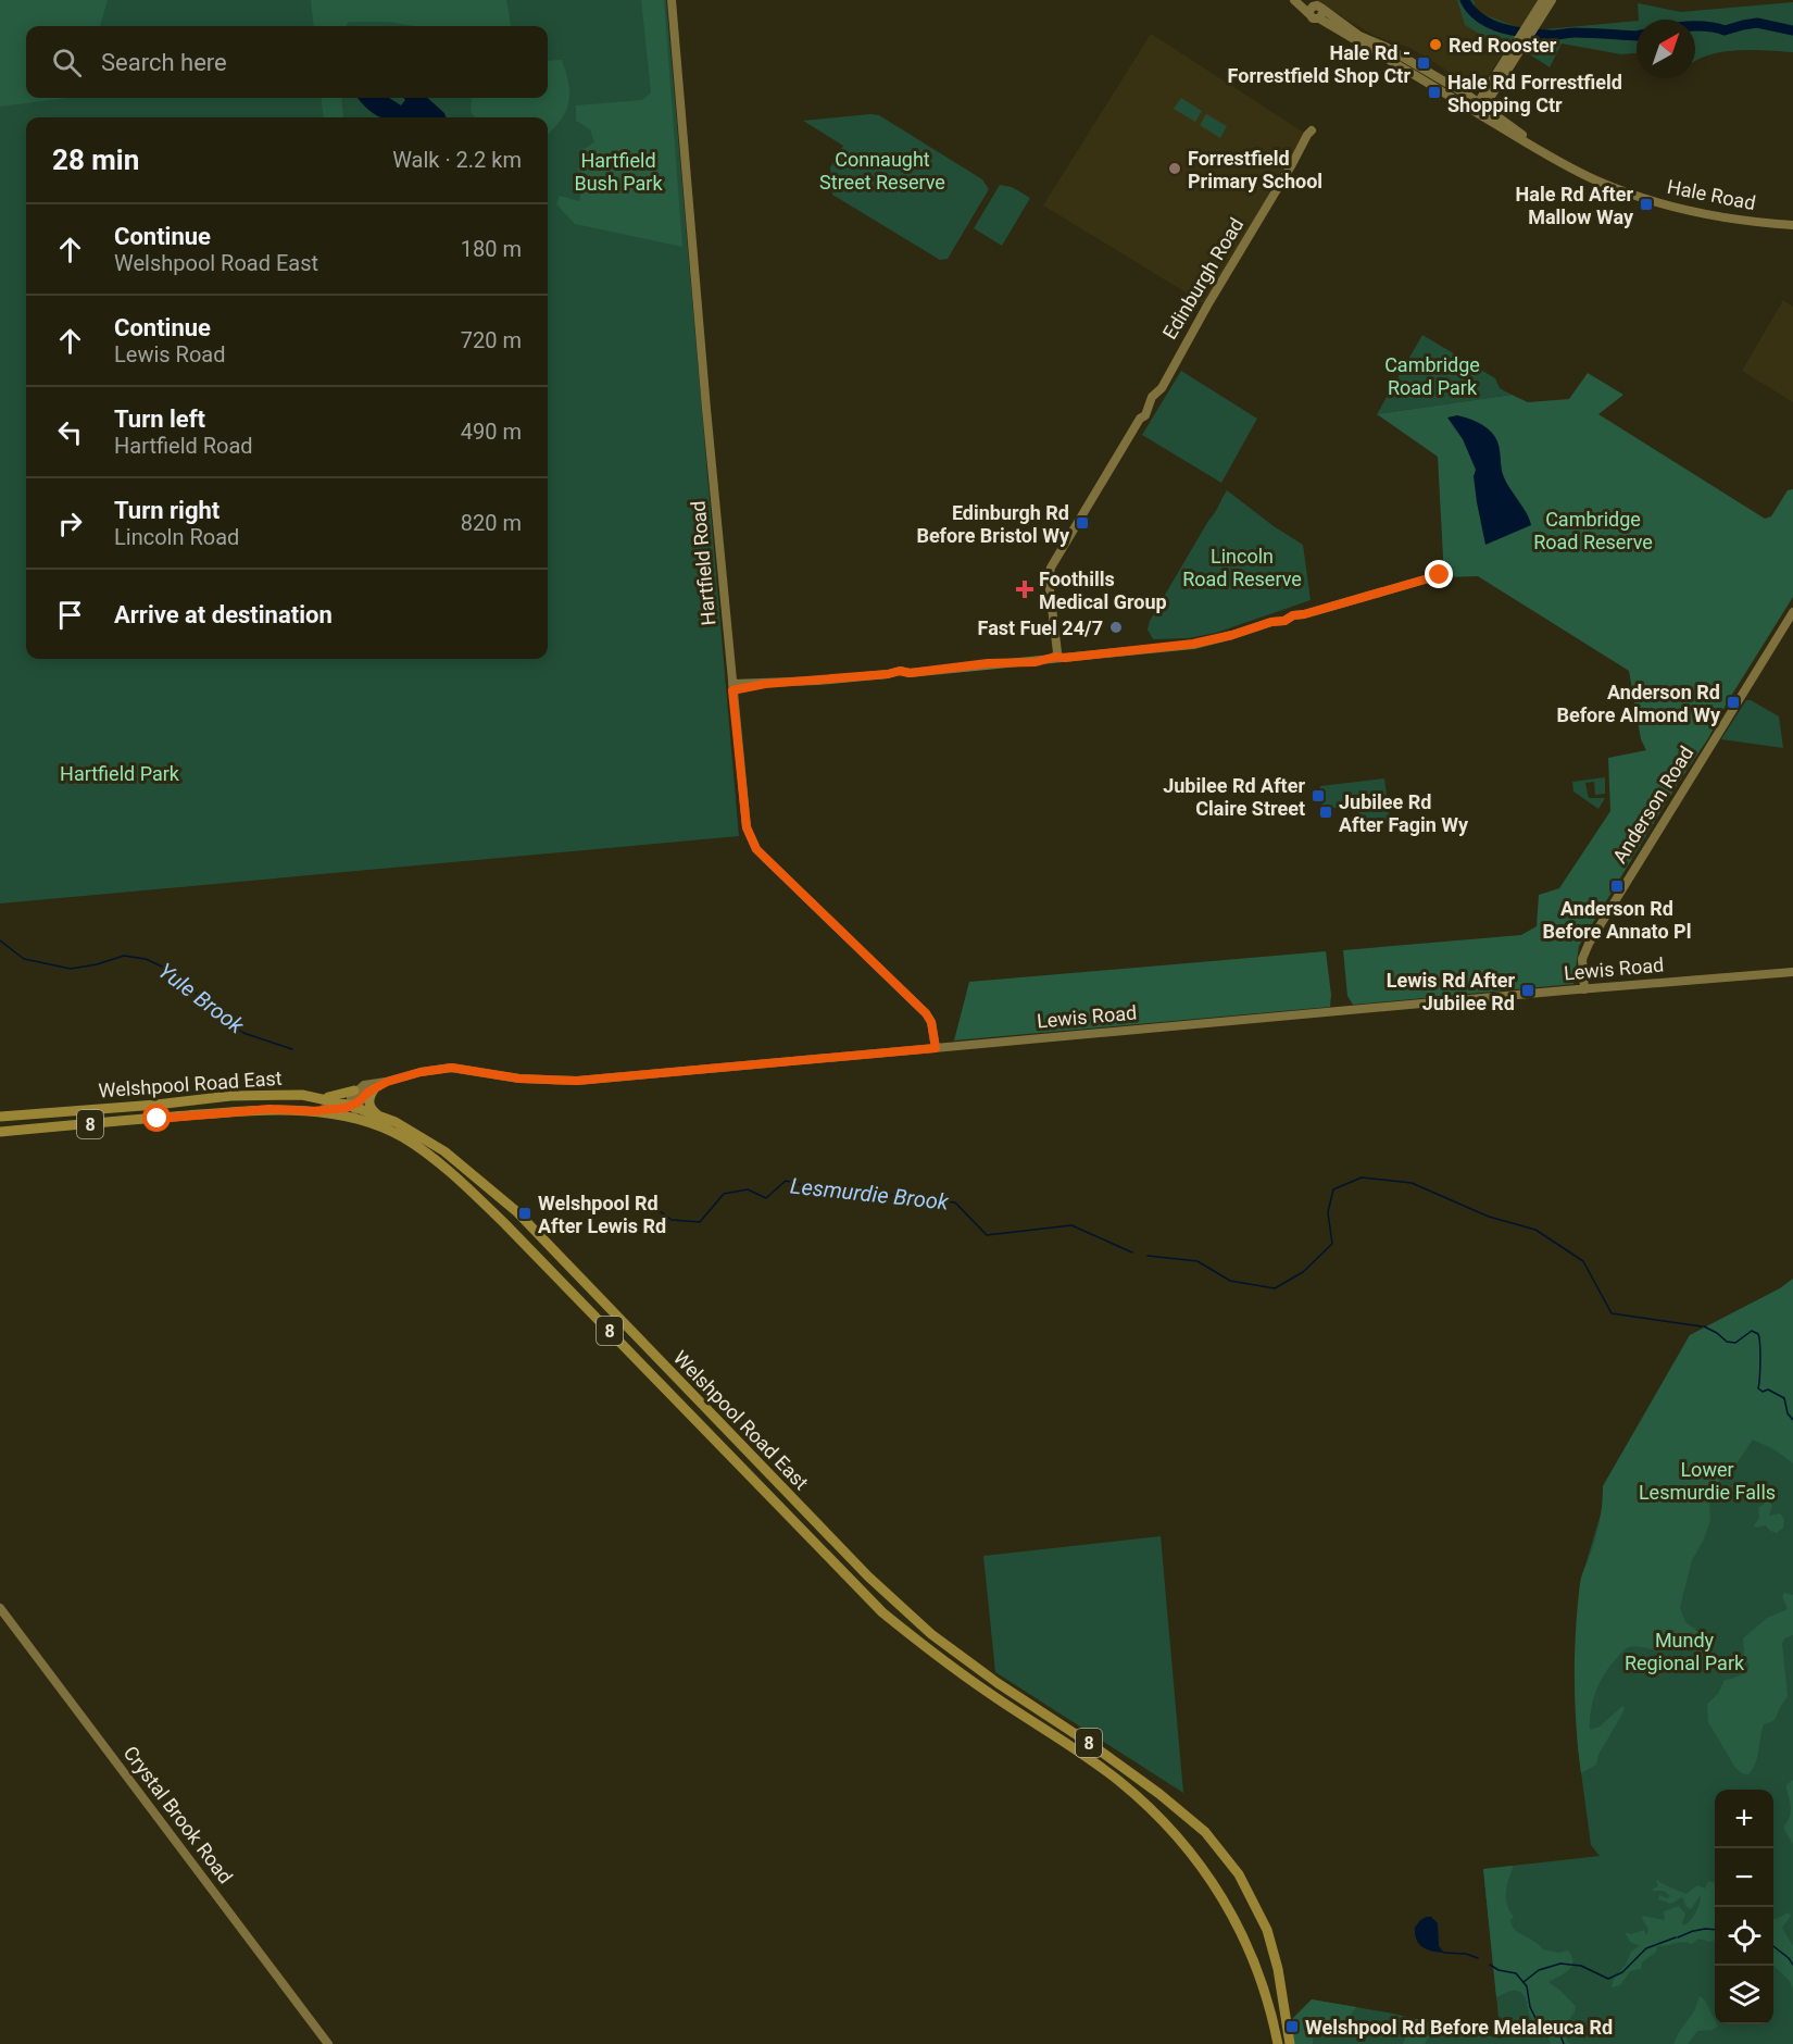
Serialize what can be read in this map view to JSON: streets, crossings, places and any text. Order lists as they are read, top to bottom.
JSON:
{
  "streets": {
    "main road": ["Welshpool Road East", "8"],
    "street": [
      "Hale Road",
      "Edinburgh Road",
      "Hartfield Road",
      "Anderson Road",
      "Lewis Road",
      "Crystal Brook Road"
    ]
  },
  "crossings": [
    ["Hartfield Road", "Lewis Road"],
    ["Anderson Road", "Lewis Road"],
    ["Lewis Road", "Welshpool Road East"]
  ],
  "water": ["Yule Brook", "Lesmurdie Brook"],
  "parks": [
    "Connaught Street Reserve",
    "Hartfield Bush Park",
    "Cambridge Road Park",
    "Cambridge Road Reserve",
    "Lincoln Road Reserve",
    "Hartfield Park",
    "Lower Lesmurdie Falls",
    "Mundy Regional Park"
  ],
  "places": {
    "other": ["Red Rooster", "Forrestfield Primary School", "Fast Fuel 24/7"],
    "transit": [
      "Hale Rd - Forrestfield Shop Ctr",
      "Hale Rd Forrestfield Shopping Ctr",
      "Hale Rd After Mallow Way",
      "Edinburgh Rd Before Bristol Wy",
      "Anderson Rd Before Almond Wy",
      "Jubilee Rd After Claire Street",
      "Jubilee Rd After Fagin Wy",
      "Anderson Rd Before Annato Pl",
      "Lewis Rd After Jubilee Rd",
      "Welshpool Rd After Lewis Rd",
      "Welshpool Rd Before Melaleuca Rd"
    ],
    "health": ["Foothills Medical Group"]
  },
  "north": "top right",
  "page": {
    "search": "Search here",
    "heading": ["28 min", "Walk · 2.2 km"],
    "list": [
      ["Continue", "Welshpool Road East", "180 m"],
      ["Continue", "Lewis Road", "720 m"],
      ["Turn left", "Hartfield Road", "490 m"],
      ["Turn right", "Lincoln Road", "820 m"],
      "Arrive at destination"
    ],
    "map_buttons": ["+", "−"]
  }
}
